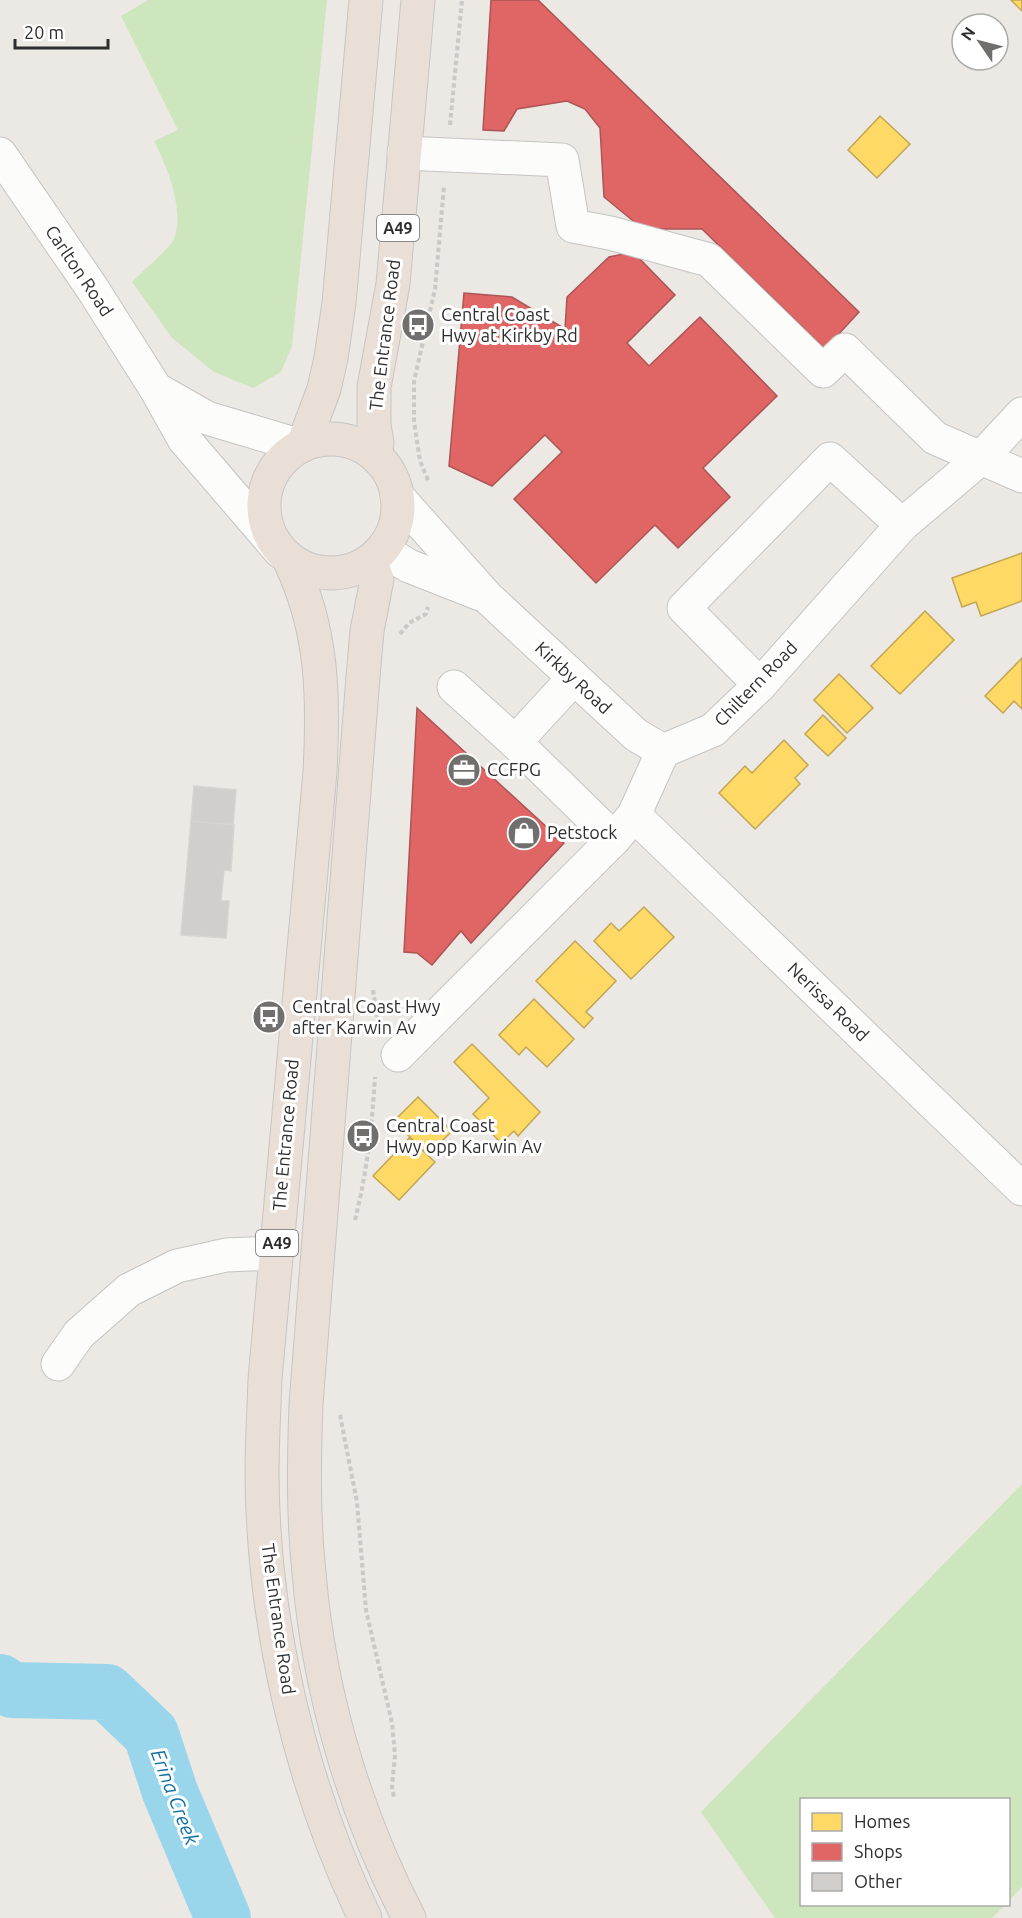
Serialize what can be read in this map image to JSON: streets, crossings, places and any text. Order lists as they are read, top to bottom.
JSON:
{
  "streets": {
    "highway": ["A49", "The Entrance Road"],
    "street": [
      "Carlton Road",
      "Kirkby Road",
      "Chiltern Road",
      "Nerissa Road"
    ]
  },
  "crossings": [
    ["A49", "Carlton Road"],
    ["A49", "The Entrance Road"],
    ["A49", "Kirkby Road"],
    ["Carlton Road", "The Entrance Road"],
    ["Carlton Road", "Kirkby Road"],
    ["The Entrance Road", "Kirkby Road"],
    ["Kirkby Road", "Chiltern Road"]
  ],
  "water": ["Erina Creek"],
  "places": {
    "bus stop": ["Central Coast Hwy at Kirkby Rd", "Central Coast Hwy after Karwin Av", "Central Coast Hwy opp Karwin Av"],
    "office": ["CCFPG"],
    "shop": ["Petstock"]
  },
  "legend": ["Homes", "Shops", "Other"],
  "scale_bar": "20 m",
  "north": "top left"
}
